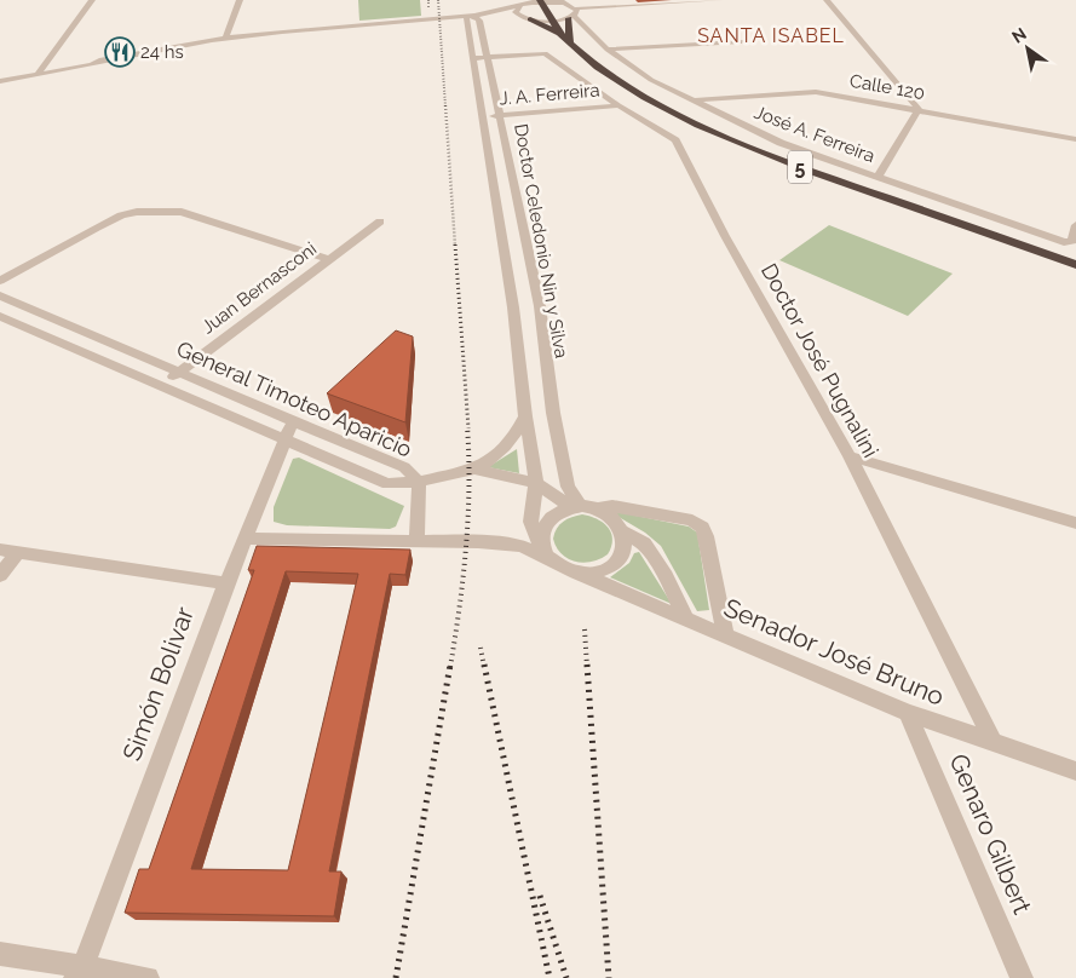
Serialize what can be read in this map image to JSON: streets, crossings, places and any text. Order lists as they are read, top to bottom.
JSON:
{
  "streets": {
    "highway": ["5"],
    "street": [
      "Calle 120",
      "J. A. Ferreira",
      "José A. Ferreira",
      "Doctor Celedonio Nin y Silva",
      "Juan Bernasconi",
      "Doctor José Pugnalini",
      "General Timoteo Aparicio",
      "Senador José Bruno",
      "Simón Bolivar",
      "Genaro Gilbert"
    ]
  },
  "crossings": [
    ["Calle 120", "José A. Ferreira"],
    ["J. A. Ferreira", "Doctor Celedonio Nin y Silva"],
    ["J. A. Ferreira", "Doctor José Pugnalini"],
    ["Doctor Celedonio Nin y Silva", "Doctor José Pugnalini"],
    ["Doctor Celedonio Nin y Silva", "Senador José Bruno"],
    ["Juan Bernasconi", "General Timoteo Aparicio"],
    ["Doctor José Pugnalini", "Senador José Bruno"],
    ["General Timoteo Aparicio", "Simón Bolivar"],
    ["Senador José Bruno", "Genaro Gilbert"]
  ],
  "districts": ["SANTA ISABEL"],
  "places": {
    "restaurant": ["24 hs"]
  },
  "north": "top left"
}
